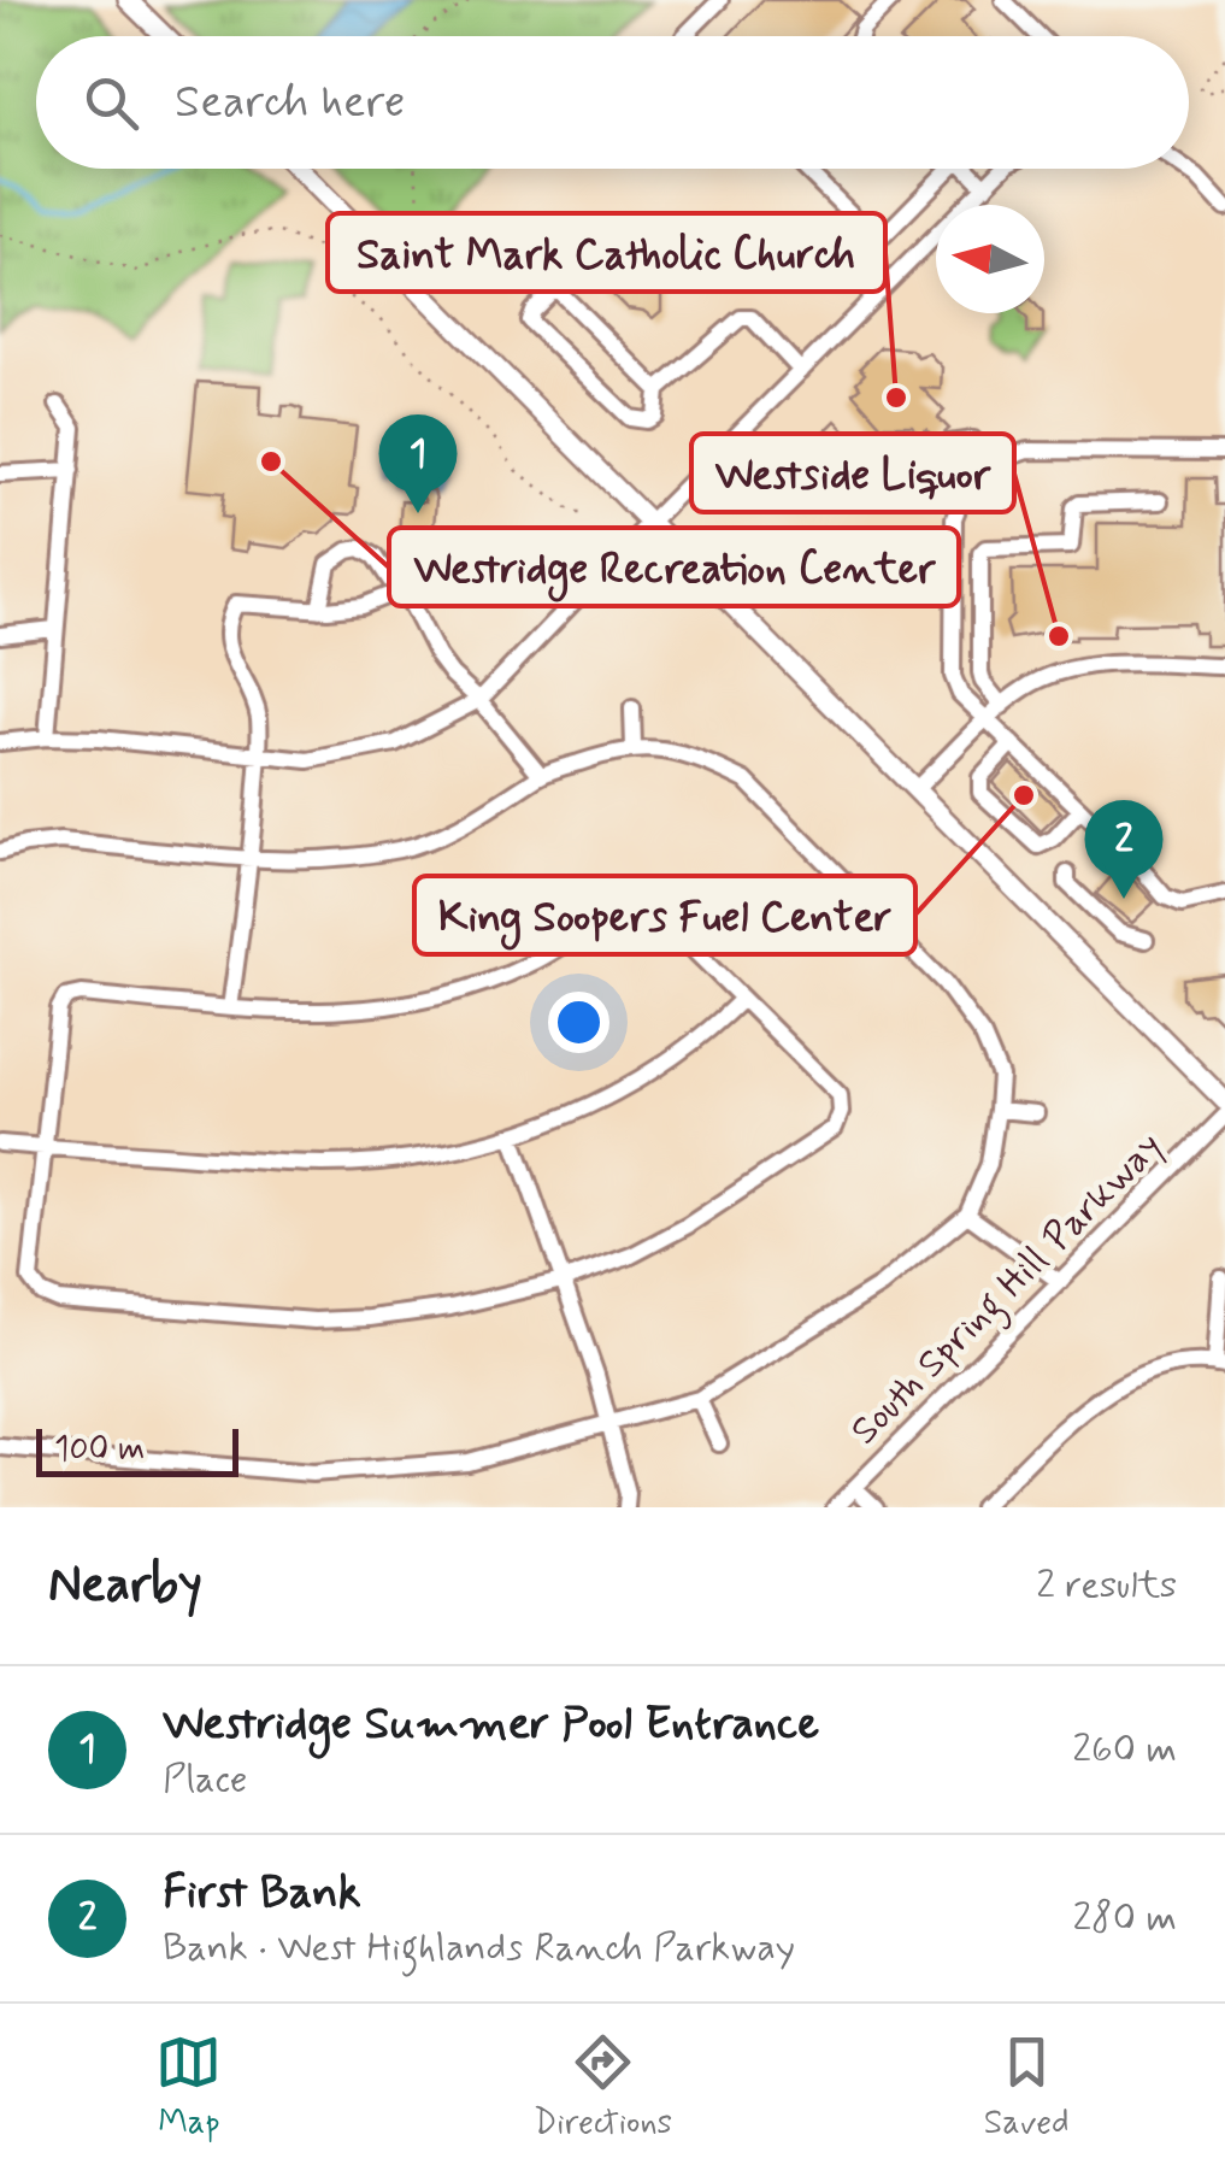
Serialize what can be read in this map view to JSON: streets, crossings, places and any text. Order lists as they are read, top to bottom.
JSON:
{
  "streets": {
    "street": ["South Spring Hill Parkway"]
  },
  "places": [
    "Saint Mark Catholic Church",
    "Westridge Recreation Center",
    "Westside Liquor",
    "King Soopers Fuel Center"
  ],
  "scale_bar": "100 m",
  "north": "left",
  "page": {
    "search": "Search here",
    "pins": ["1", "2"],
    "scale": "100 m",
    "heading": ["Nearby", "2 results"],
    "list": [
      {
        "mark": "1",
        "name": "Westridge Summer Pool Entrance",
        "note": "Place",
        "value": "260 m"
      },
      {
        "mark": "2",
        "name": "First Bank",
        "note": "Bank · West Highlands Ranch Parkway",
        "value": "280 m"
      }
    ],
    "nav": ["Map", "Directions", "Saved"]
  }
}
